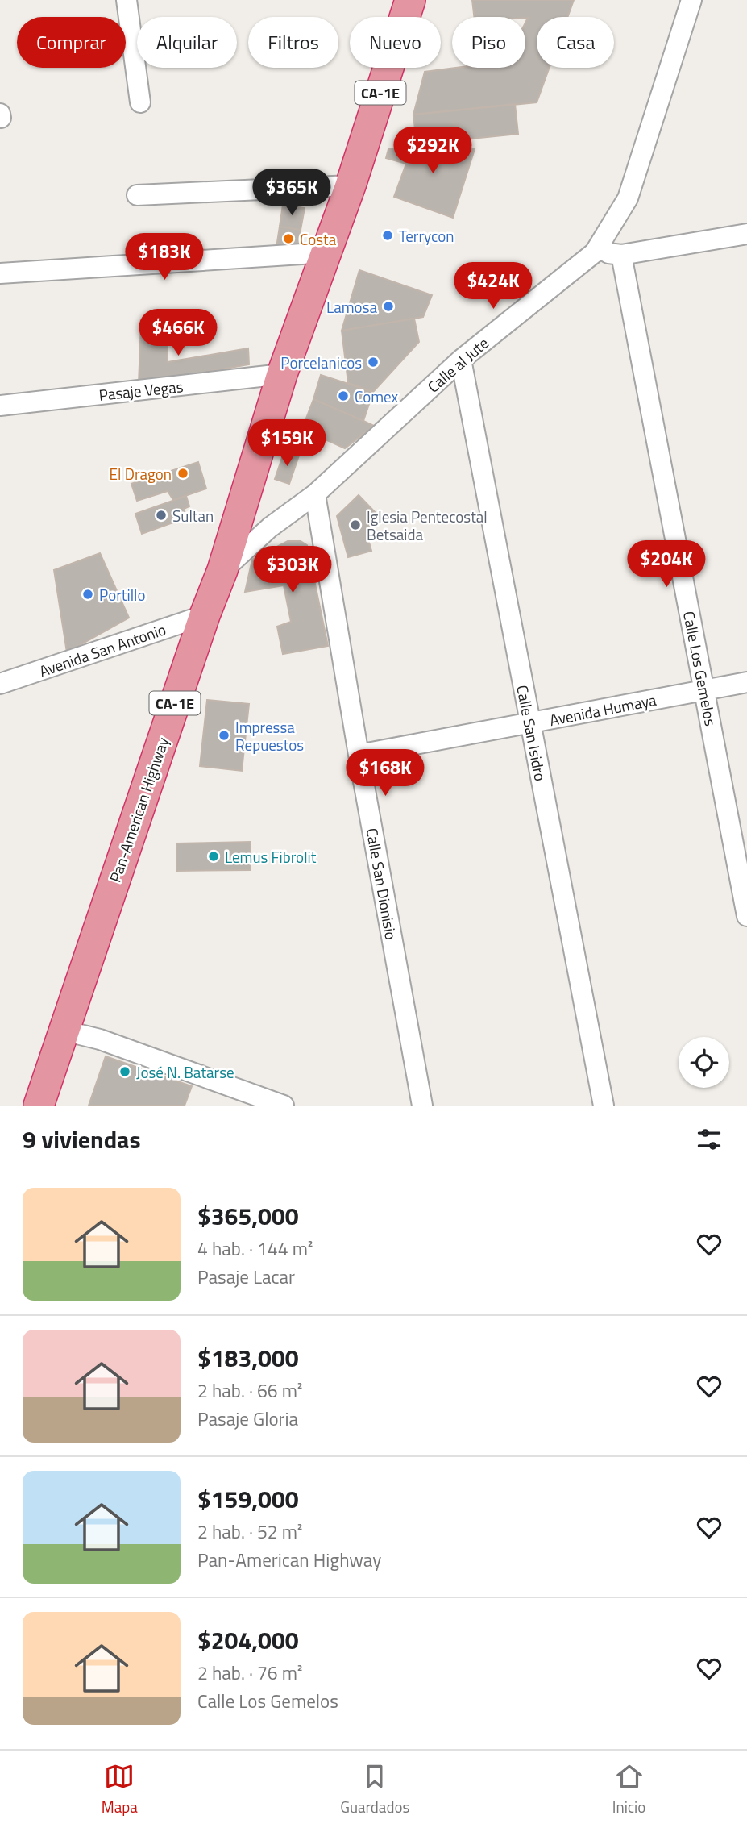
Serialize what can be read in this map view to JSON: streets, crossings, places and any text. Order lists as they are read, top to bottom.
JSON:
{
  "streets": {
    "highway": ["CA-1E", "Pan-American Highway"],
    "street": [
      "Calle al Jute",
      "Pasaje Vegas",
      "Avenida San Antonio",
      "Calle Los Gemelos",
      "Avenida Humaya",
      "Calle San Isidro",
      "Calle San Dionisio"
    ]
  },
  "crossings": [
    ["Calle al Jute", "Calle San Isidro"],
    ["Calle al Jute", "Pan-American Highway"],
    ["Calle al Jute", "Calle San Dionisio"],
    ["Pasaje Vegas", "Pan-American Highway"],
    ["Avenida San Antonio", "Pan-American Highway"],
    ["Calle Los Gemelos", "Avenida Humaya"],
    ["Avenida Humaya", "Calle San Isidro"],
    ["Avenida Humaya", "Calle San Dionisio"]
  ],
  "places": [
    "Terrycon",
    "Costa",
    "Lamosa",
    "Porcelanicos",
    "Comex",
    "El Dragon",
    "Sultan",
    "Iglesia Pentecostal Betsaida",
    "Portillo",
    "Impressa Repuestos",
    "Lemus Fibrolit",
    "José N. Batarse"
  ],
  "page": {
    "chip": [
      "Comprar",
      "Alquilar",
      "Filtros",
      "Nuevo",
      "Piso",
      "Casa"
    ],
    "price": [
      "$292K",
      "$365K",
      "$183K",
      "$424K",
      "$466K",
      "$159K",
      "$204K",
      "$303K",
      "$168K"
    ],
    "heading": "9 viviendas",
    "list": [
      {
        "name": "$365,000",
        "note": "4 hab. · 144 m² · Pasaje Lacar"
      },
      {
        "name": "$183,000",
        "note": "2 hab. · 66 m² · Pasaje Gloria"
      },
      {
        "name": "$159,000",
        "note": "2 hab. · 52 m² · Pan-American Highway"
      },
      {
        "name": "$204,000",
        "note": "2 hab. · 76 m² · Calle Los Gemelos"
      }
    ],
    "tabs": ["Mapa", "Guardados", "Inicio"]
  }
}
